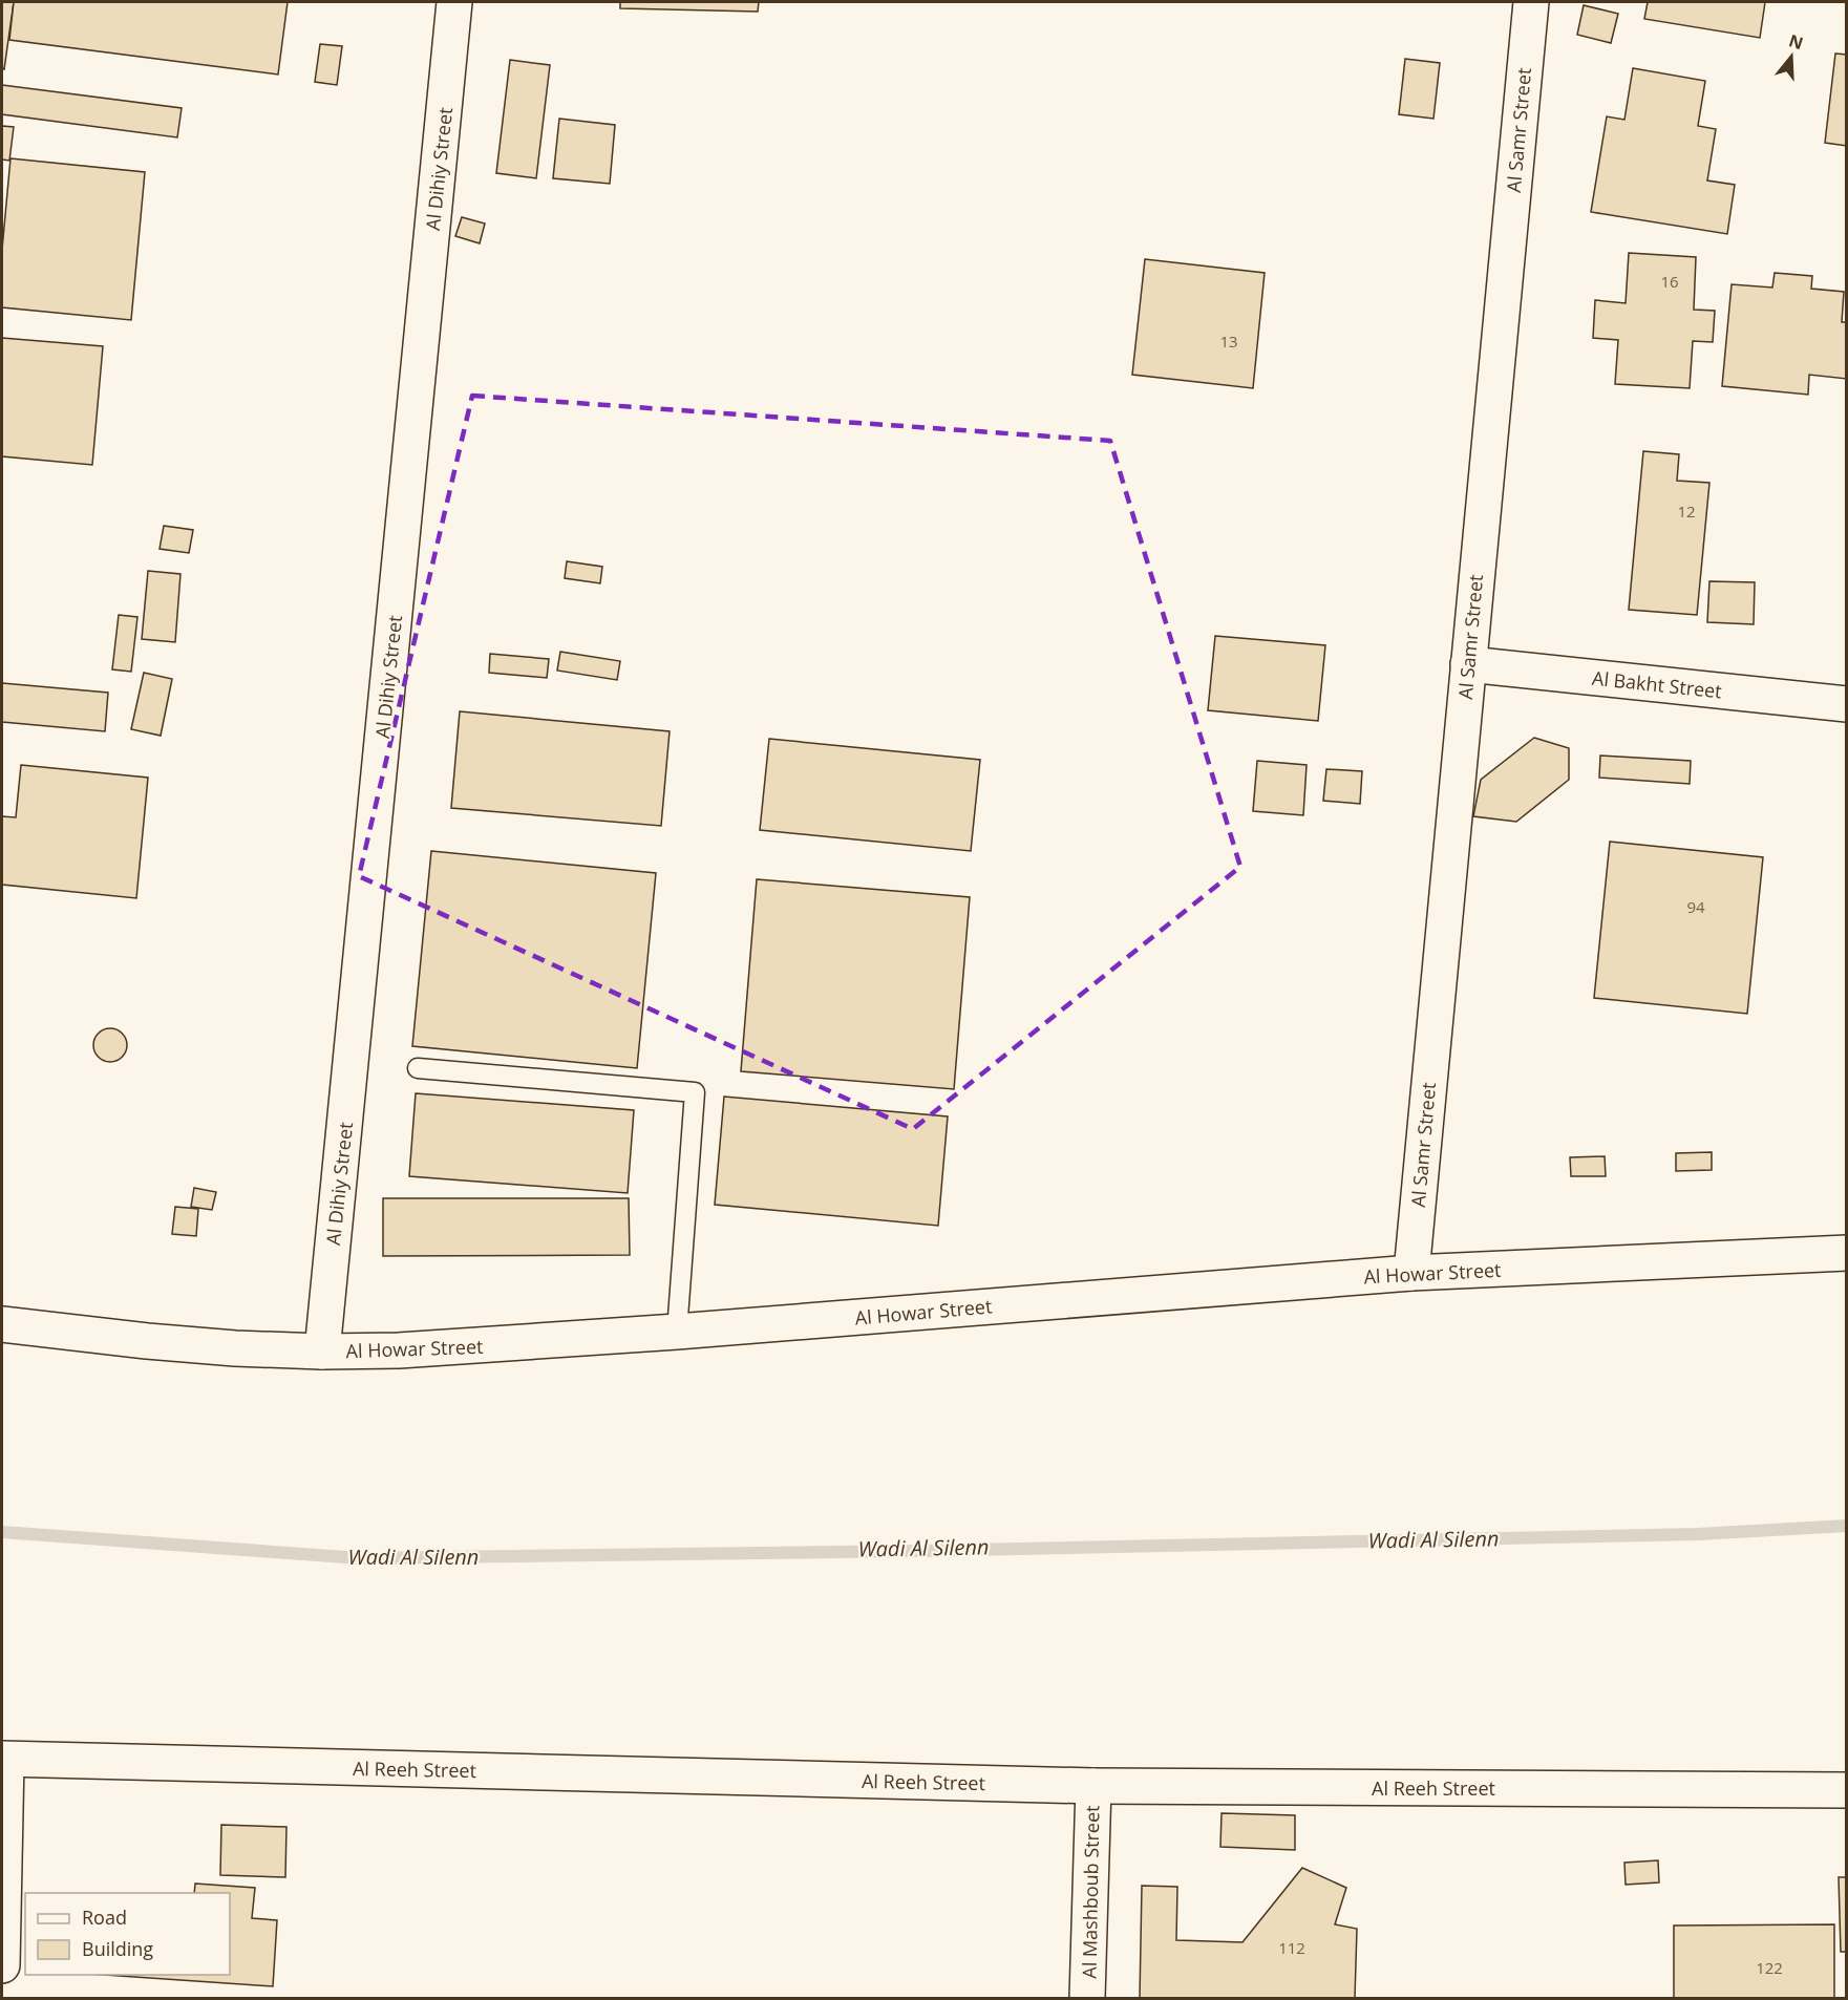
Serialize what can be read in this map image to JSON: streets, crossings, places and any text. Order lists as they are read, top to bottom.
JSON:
{
  "streets": {
    "street": [
      "Al Samr Street",
      "Al Dihiy Street",
      "Al Bakht Street",
      "Al Howar Street",
      "Al Reeh Street",
      "Al Mashboub Street"
    ]
  },
  "crossings": [
    ["Al Samr Street", "Al Bakht Street"],
    ["Al Samr Street", "Al Howar Street"],
    ["Al Dihiy Street", "Al Howar Street"],
    ["Al Reeh Street", "Al Mashboub Street"]
  ],
  "water": ["Wadi Al Silenn"],
  "house_numbers": [
    "16",
    "13",
    "12",
    "94",
    "112",
    "122"
  ],
  "legend": ["Road", "Building"],
  "north": "top"
}
